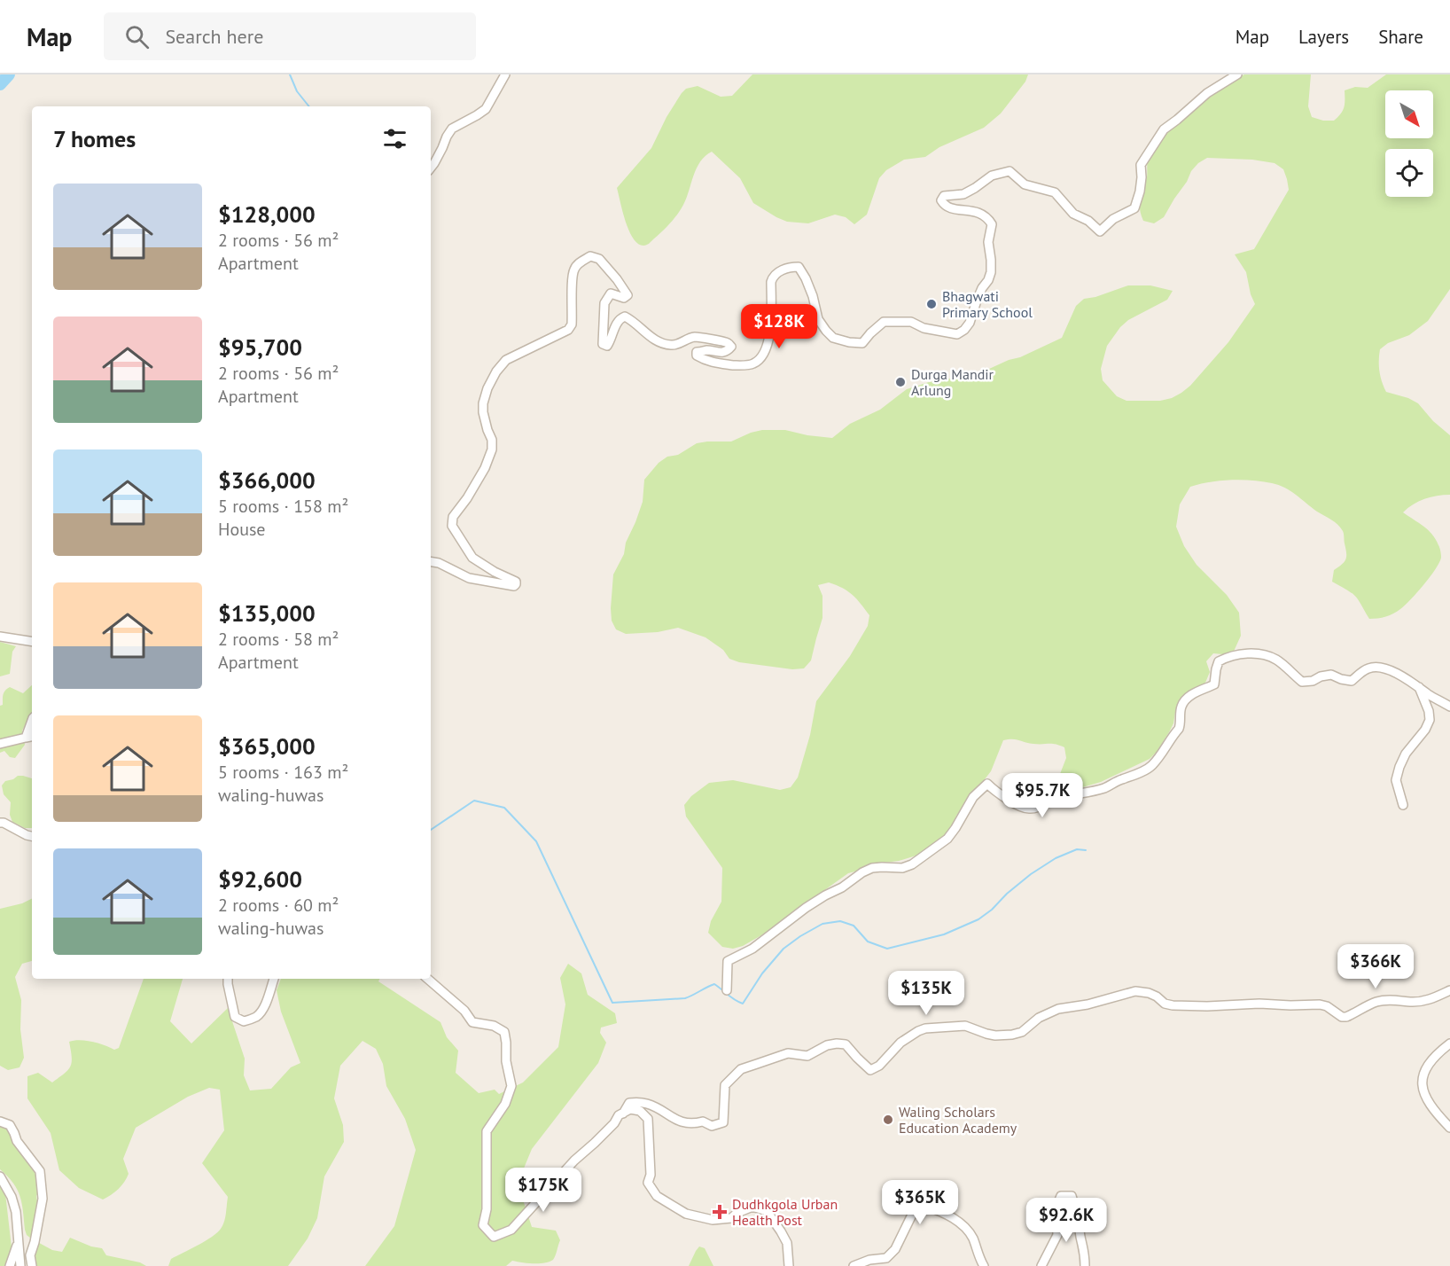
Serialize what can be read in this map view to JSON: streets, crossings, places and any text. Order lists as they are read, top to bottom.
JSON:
{
  "places": {
    "other": ["Bhagwati Primary School", "Durga Mandir Arlung", "Waling Scholars Education Academy"],
    "health": ["Dudhkgola Urban Health Post"]
  },
  "north": "bottom right",
  "page": {
    "header": "Map",
    "search": "Search here",
    "nav": ["Map", "Layers", "Share"],
    "heading": "7 homes",
    "list": [
      {
        "name": "$128,000",
        "note": "2 rooms · 56 m² · Apartment"
      },
      {
        "name": "$95,700",
        "note": "2 rooms · 56 m² · Apartment"
      },
      {
        "name": "$366,000",
        "note": "5 rooms · 158 m² · House"
      },
      {
        "name": "$135,000",
        "note": "2 rooms · 58 m² · Apartment"
      },
      {
        "name": "$365,000",
        "note": "5 rooms · 163 m² · waling-huwas"
      },
      {
        "name": "$92,600",
        "note": "2 rooms · 60 m² · waling-huwas"
      }
    ],
    "price": [
      "$128K",
      "$95.7K",
      "$366K",
      "$135K",
      "$175K",
      "$365K",
      "$92.6K"
    ]
  }
}
